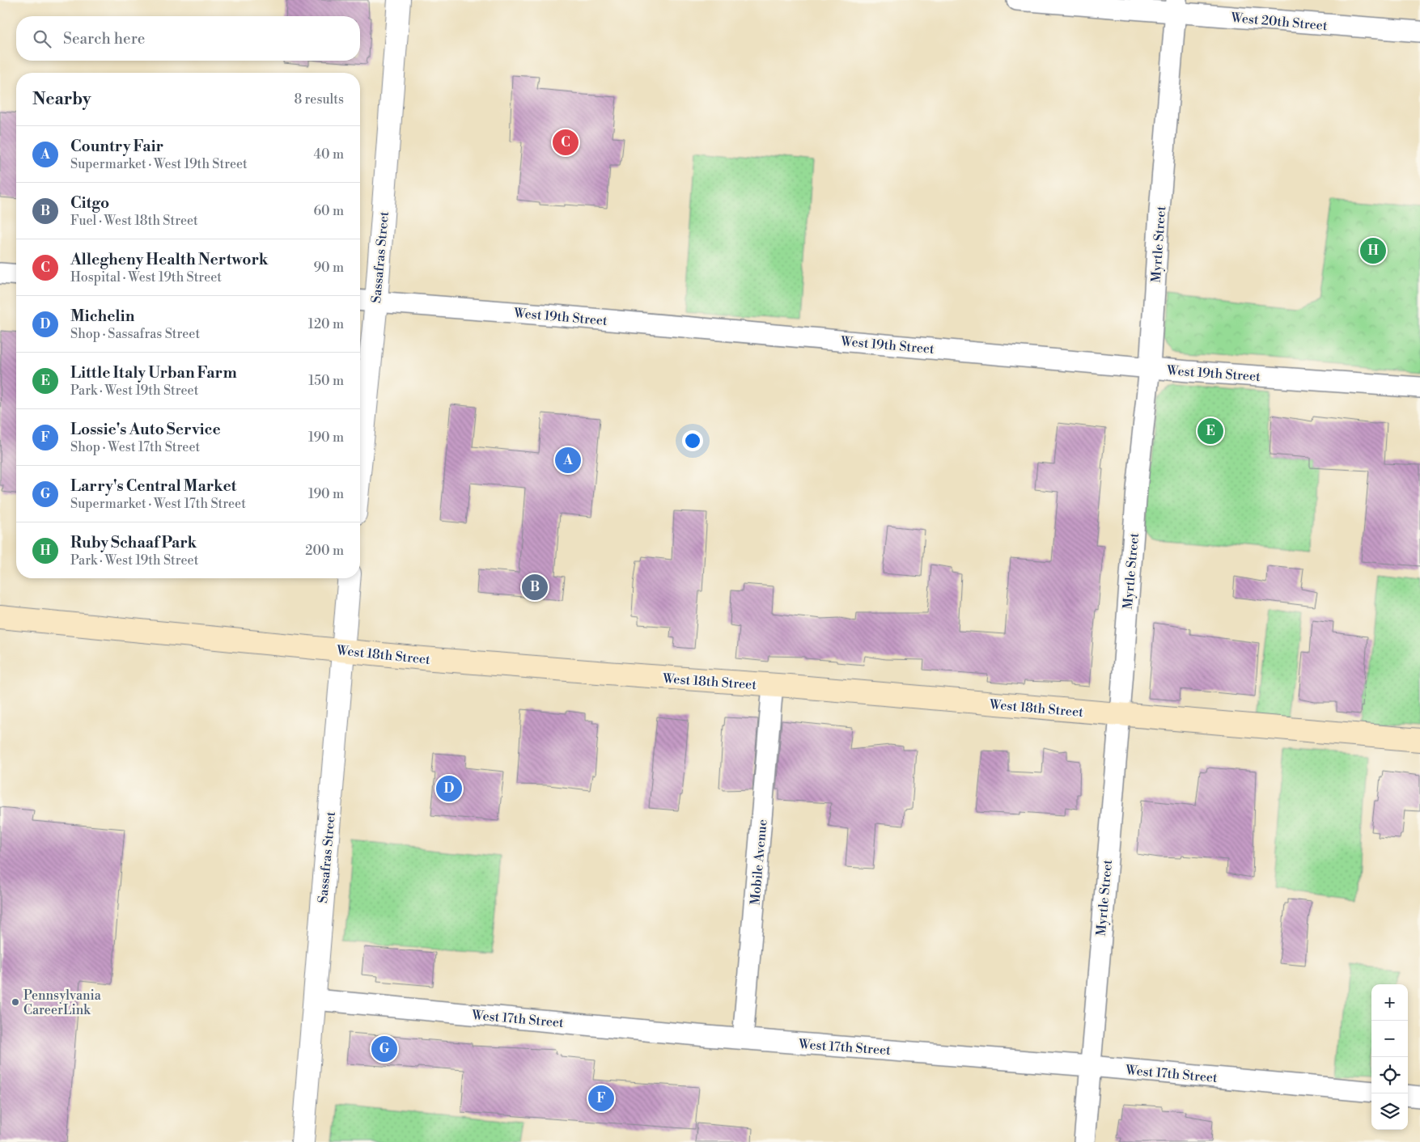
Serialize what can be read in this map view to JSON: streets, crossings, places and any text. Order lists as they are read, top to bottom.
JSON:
{
  "streets": {
    "main road": ["West 18th Street"],
    "street": [
      "West 20th Street",
      "Myrtle Street",
      "Sassafras Street",
      "West 19th Street",
      "Mobile Avenue",
      "West 17th Street"
    ]
  },
  "crossings": [
    ["West 20th Street", "Myrtle Street"],
    ["Myrtle Street", "West 19th Street"],
    ["Myrtle Street", "West 18th Street"],
    ["Myrtle Street", "West 17th Street"],
    ["Sassafras Street", "West 19th Street"],
    ["Sassafras Street", "West 18th Street"],
    ["Sassafras Street", "West 17th Street"],
    ["West 18th Street", "Mobile Avenue"],
    ["Mobile Avenue", "West 17th Street"]
  ],
  "places": ["Pennsylvania CareerLink"],
  "page": {
    "search": "Search here",
    "heading": ["Nearby", "8 results"],
    "list": [
      {
        "mark": "A",
        "name": "Country Fair",
        "note": "Supermarket · West 19th Street",
        "value": "40 m"
      },
      {
        "mark": "B",
        "name": "Citgo",
        "note": "Fuel · West 18th Street",
        "value": "60 m"
      },
      {
        "mark": "C",
        "name": "Allegheny Health Nertwork",
        "note": "Hospital · West 19th Street",
        "value": "90 m"
      },
      {
        "mark": "D",
        "name": "Michelin",
        "note": "Shop · Sassafras Street",
        "value": "120 m"
      },
      {
        "mark": "E",
        "name": "Little Italy Urban Farm",
        "note": "Park · West 19th Street",
        "value": "150 m"
      },
      {
        "mark": "F",
        "name": "Lossie's Auto Service",
        "note": "Shop · West 17th Street",
        "value": "190 m"
      },
      {
        "mark": "G",
        "name": "Larry's Central Market",
        "note": "Supermarket · West 17th Street",
        "value": "190 m"
      },
      {
        "mark": "H",
        "name": "Ruby Schaaf Park",
        "note": "Park · West 19th Street",
        "value": "200 m"
      }
    ],
    "pins": [
      "C",
      "H",
      "E",
      "A",
      "B",
      "D",
      "G",
      "F"
    ],
    "map_buttons": ["+", "−"]
  }
}
